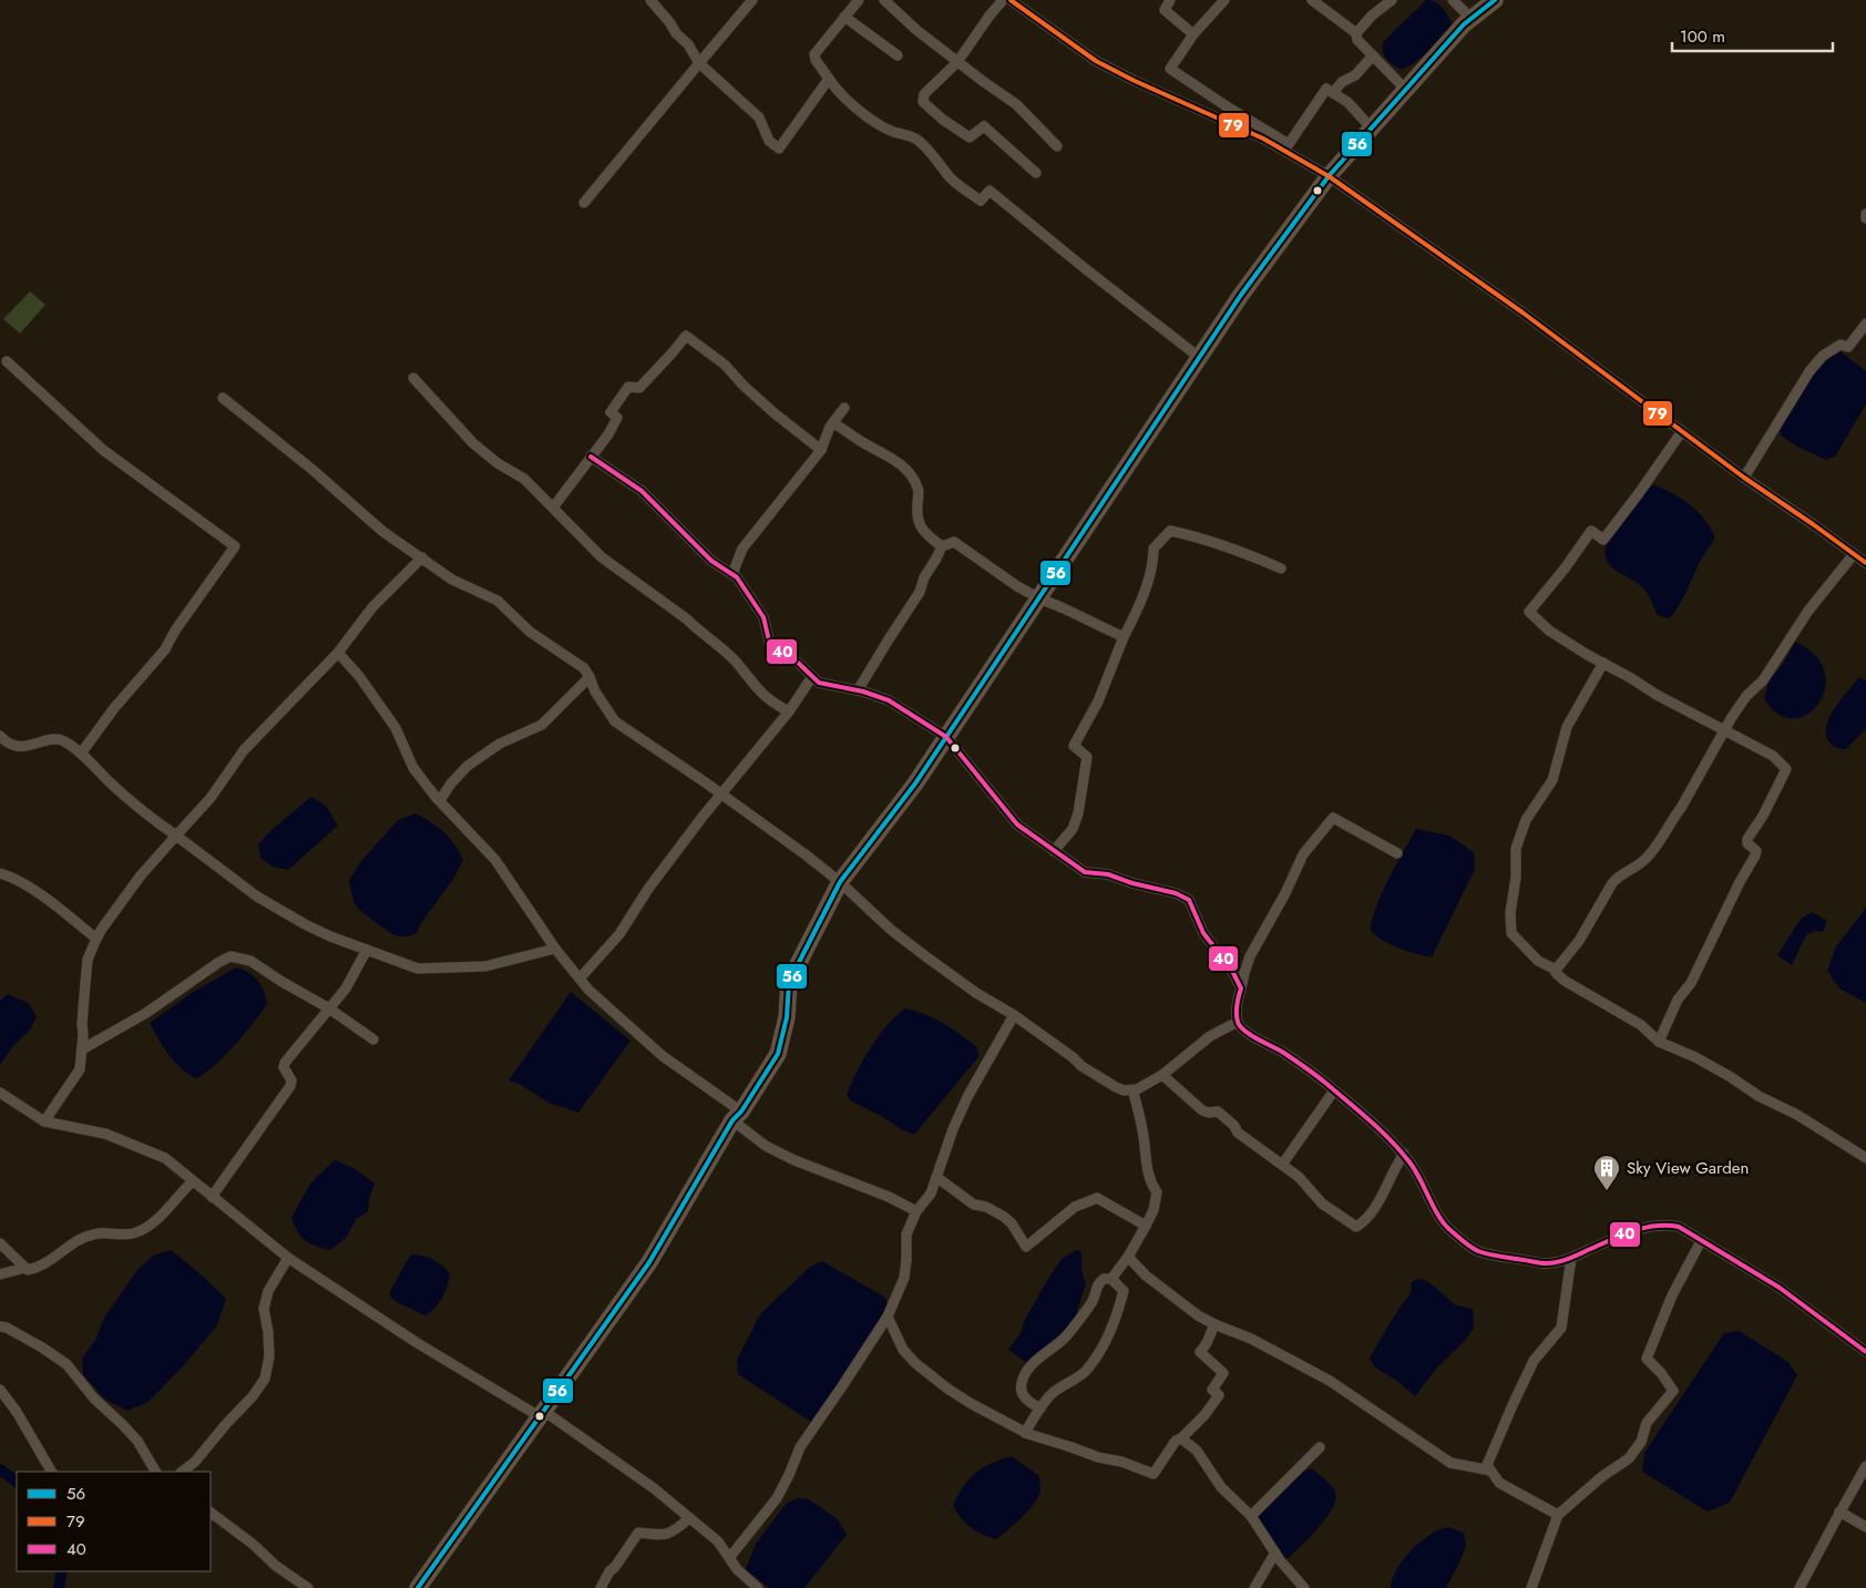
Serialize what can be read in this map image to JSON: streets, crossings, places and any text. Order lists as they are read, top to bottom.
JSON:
{
  "places": {
    "building": ["Sky View Garden"]
  },
  "lines": ["transit line 56", "transit line 79", "transit line 40"],
  "legend": ["56", "79", "40"],
  "scale_bar": "100 m"
}
